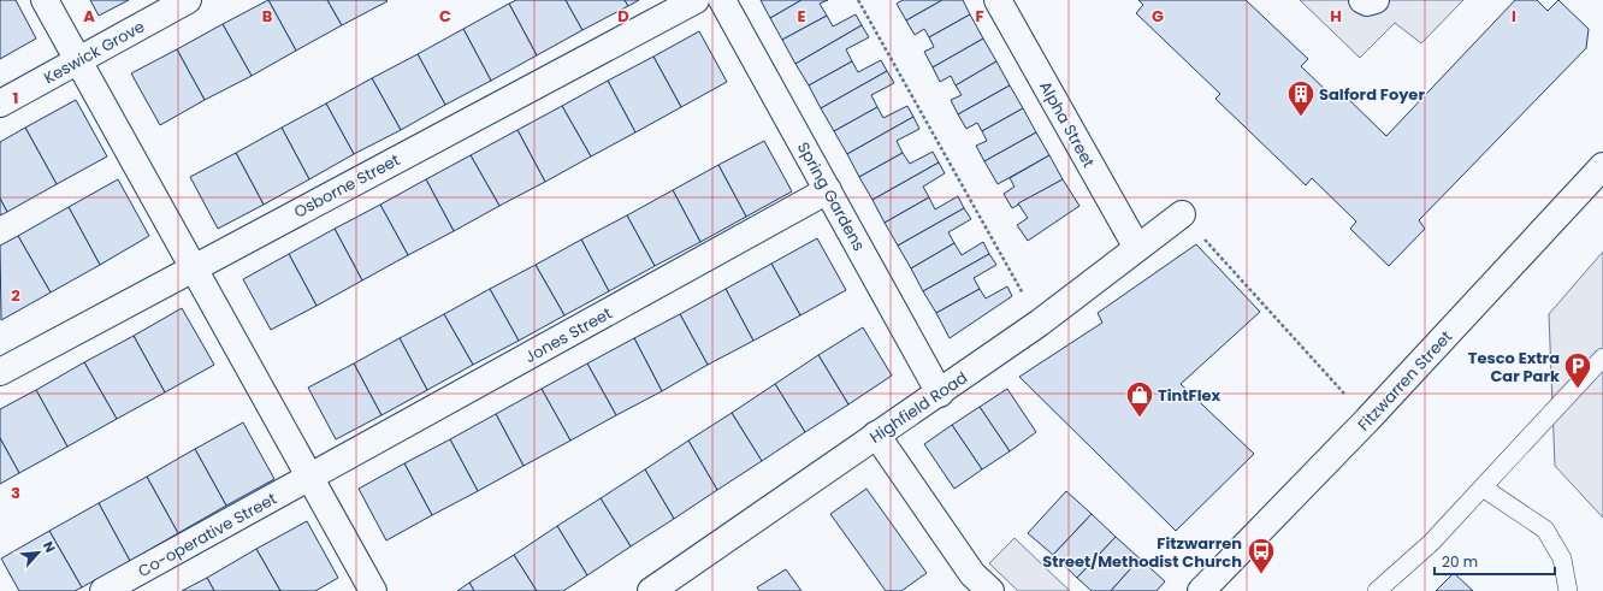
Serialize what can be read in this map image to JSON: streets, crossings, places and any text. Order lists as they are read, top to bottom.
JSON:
{
  "streets": {
    "street": [
      "Keswick Grove",
      "Alpha Street",
      "Osborne Street",
      "Spring Gardens",
      "Jones Street",
      "Fitzwarren Street",
      "Highfield Road",
      "Co-operative Street"
    ]
  },
  "crossings": [
    ["Alpha Street", "Highfield Road"],
    ["Spring Gardens", "Jones Street"],
    ["Spring Gardens", "Highfield Road"],
    ["Jones Street", "Co-operative Street"]
  ],
  "places": {
    "building": ["Salford Foyer"],
    "parking": ["Tesco Extra Car Park"],
    "shop": ["TintFlex"],
    "bus stop": ["Fitzwarren Street/Methodist Church"]
  },
  "scale_bar": "20 m",
  "north": "top right",
  "grid": {
    "columns": [
      "A",
      "B",
      "C",
      "D",
      "E",
      "F",
      "G",
      "H",
      "I"
    ],
    "rows": ["1", "2", "3"]
  }
}
